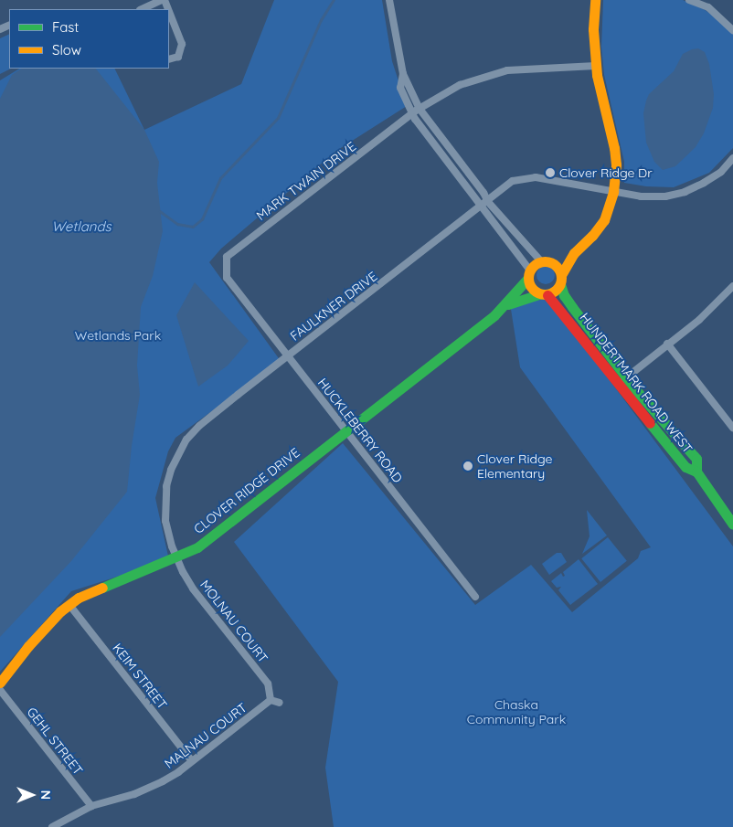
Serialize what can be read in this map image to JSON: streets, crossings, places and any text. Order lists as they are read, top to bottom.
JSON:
{
  "streets": {
    "street": [
      "MARK TWAIN DRIVE",
      "FAULKNER DRIVE",
      "HUNDERTMARK ROAD WEST",
      "HUCKLEBERRY ROAD",
      "CLOVER RIDGE DRIVE",
      "MOLNAU COURT",
      "KEIM STREET",
      "MALNAU COURT",
      "GEHL STREET"
    ]
  },
  "crossings": [
    ["MARK TWAIN DRIVE", "HUCKLEBERRY ROAD"],
    ["FAULKNER DRIVE", "HUCKLEBERRY ROAD"],
    ["FAULKNER DRIVE", "CLOVER RIDGE DRIVE"],
    ["FAULKNER DRIVE", "MOLNAU COURT"],
    ["HUNDERTMARK ROAD WEST", "CLOVER RIDGE DRIVE"],
    ["HUCKLEBERRY ROAD", "CLOVER RIDGE DRIVE"],
    ["CLOVER RIDGE DRIVE", "MOLNAU COURT"],
    ["CLOVER RIDGE DRIVE", "KEIM STREET"],
    ["MOLNAU COURT", "MALNAU COURT"],
    ["KEIM STREET", "MALNAU COURT"],
    ["MALNAU COURT", "GEHL STREET"]
  ],
  "water": ["Wetlands"],
  "parks": ["Wetlands Park", "Chaska Community Park"],
  "places": ["Clover Ridge Dr", "Clover Ridge Elementary"],
  "legend": ["Fast", "Slow"],
  "north": "right"
}
